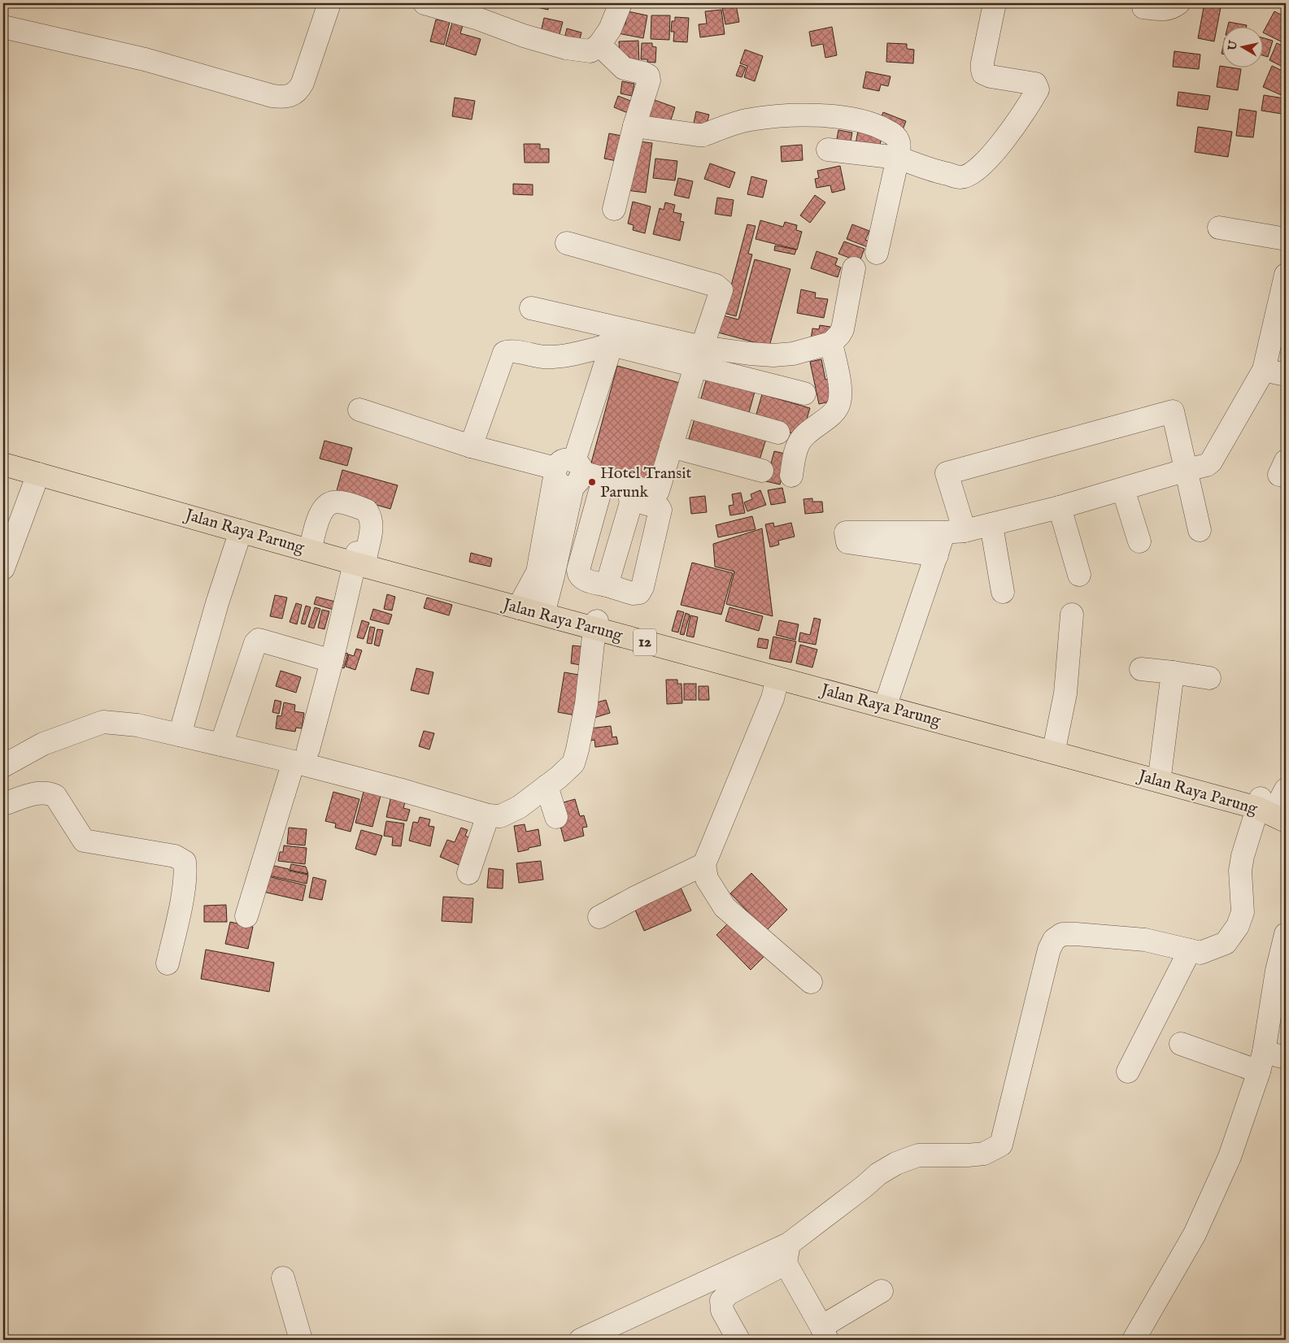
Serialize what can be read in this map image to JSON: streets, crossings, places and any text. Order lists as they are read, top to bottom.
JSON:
{
  "streets": {
    "highway": ["Jalan Raya Parung", "12"]
  },
  "places": ["Hotel Transit Parunk"],
  "north": "left"
}
